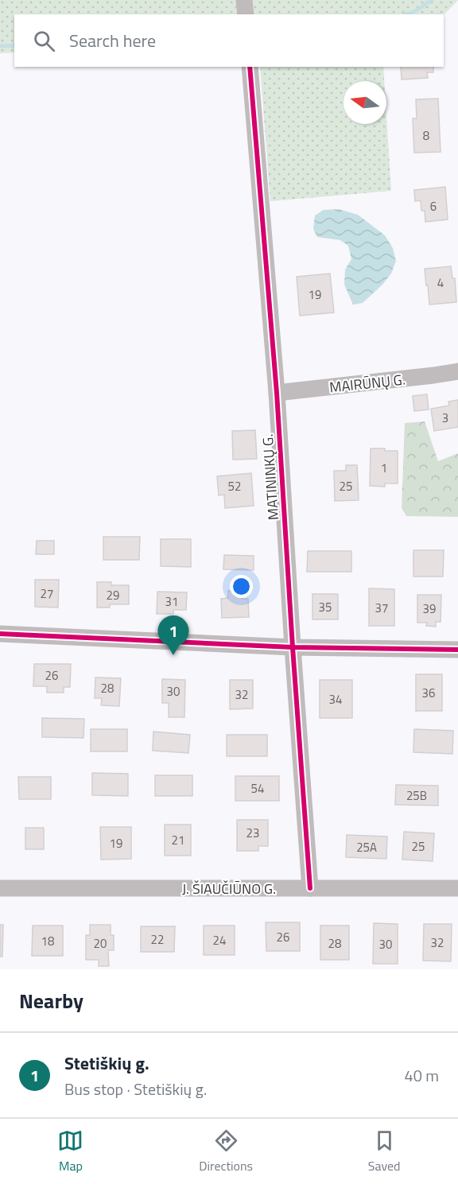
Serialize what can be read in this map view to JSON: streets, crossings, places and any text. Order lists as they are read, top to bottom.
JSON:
{
  "streets": {
    "street": ["MAIRŪNŲ G.", "MATININKŲ G.", "J. ŠIAUČIŪNO G."]
  },
  "crossings": [
    ["MAIRŪNŲ G.", "MATININKŲ G."],
    ["MATININKŲ G.", "J. ŠIAUČIŪNO G."]
  ],
  "house_numbers": [
    "8",
    "6",
    "4",
    "19",
    "3",
    "1",
    "52",
    "25",
    "27",
    "29",
    "31",
    "35",
    "37",
    "39",
    "26",
    "28",
    "30",
    "36",
    "32",
    "34",
    "54",
    "25B",
    "23",
    "21",
    "19",
    "25",
    "25A",
    "26",
    "22",
    "24",
    "18",
    "32",
    "20",
    "28",
    "30"
  ],
  "north": "left",
  "page": {
    "search": "Search here",
    "pins": "1",
    "heading": "Nearby",
    "list": [
      {
        "mark": "1",
        "name": "Stetiškių g.",
        "note": "Bus stop · Stetiškių g.",
        "value": "40 m"
      }
    ],
    "nav": ["Map", "Directions", "Saved"]
  }
}
